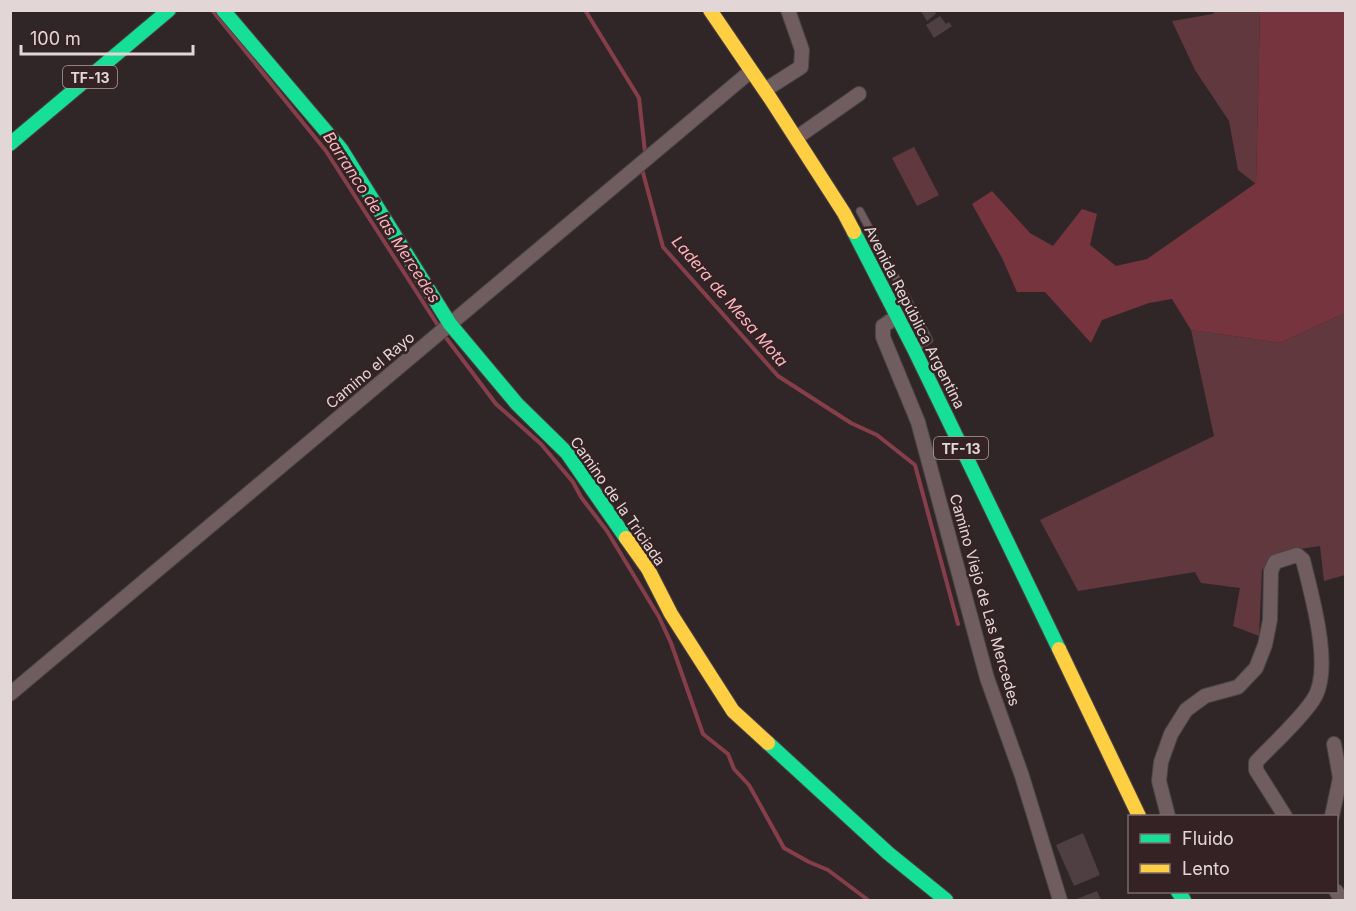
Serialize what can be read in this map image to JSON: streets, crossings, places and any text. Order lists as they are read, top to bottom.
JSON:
{
  "streets": {
    "street": [
      "TF-13",
      "Avenida República Argentina",
      "Camino el Rayo",
      "Camino de la Triciada",
      "Camino Viejo de Las Mercedes"
    ]
  },
  "crossings": [
    ["Avenida República Argentina", "Camino el Rayo"],
    ["Avenida República Argentina", "Camino Viejo de Las Mercedes"],
    ["Camino el Rayo", "Camino de la Triciada"]
  ],
  "water": ["Barranco de las Mercedes", "Ladera de Mesa Mota"],
  "legend": ["Fluido", "Lento"],
  "scale_bar": "100 m"
}
